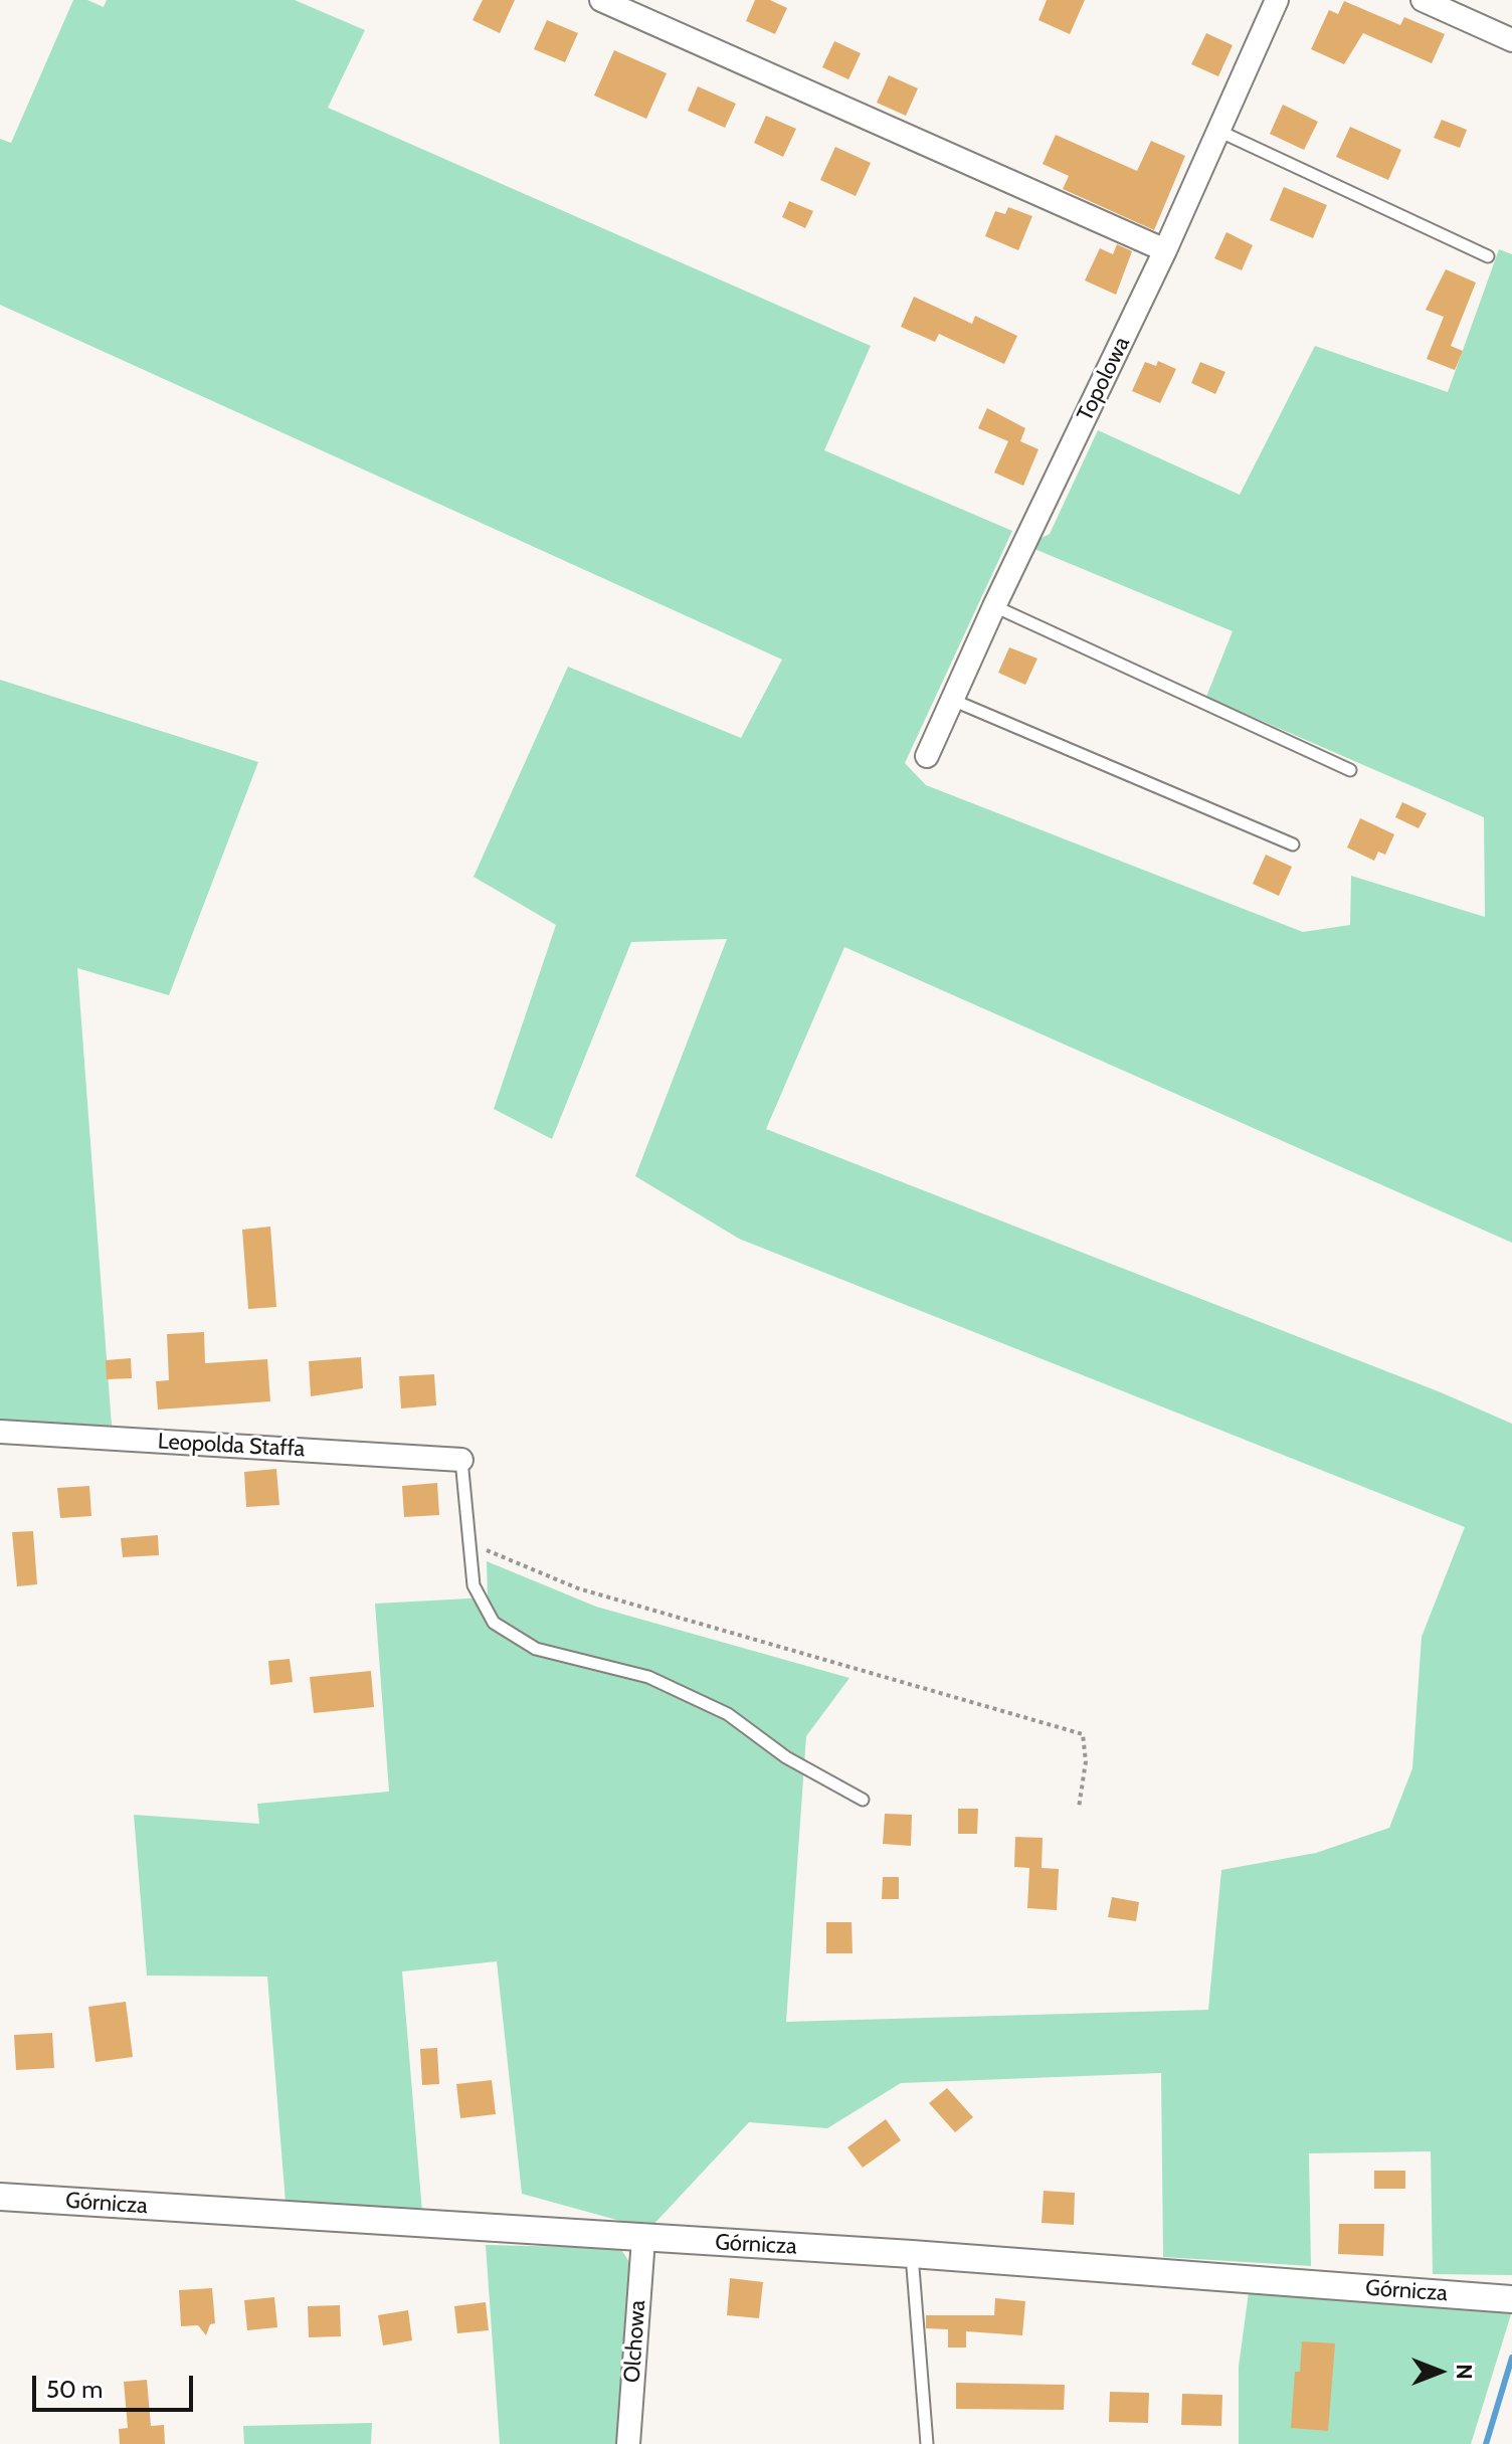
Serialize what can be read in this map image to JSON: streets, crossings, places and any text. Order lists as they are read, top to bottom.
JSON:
{
  "streets": {
    "street": [
      "Topolowa",
      "Leopolda Staffa",
      "Górnicza",
      "Olchowa"
    ]
  },
  "crossings": [
    ["Górnicza", "Olchowa"]
  ],
  "scale_bar": "50 m",
  "north": "right"
}
